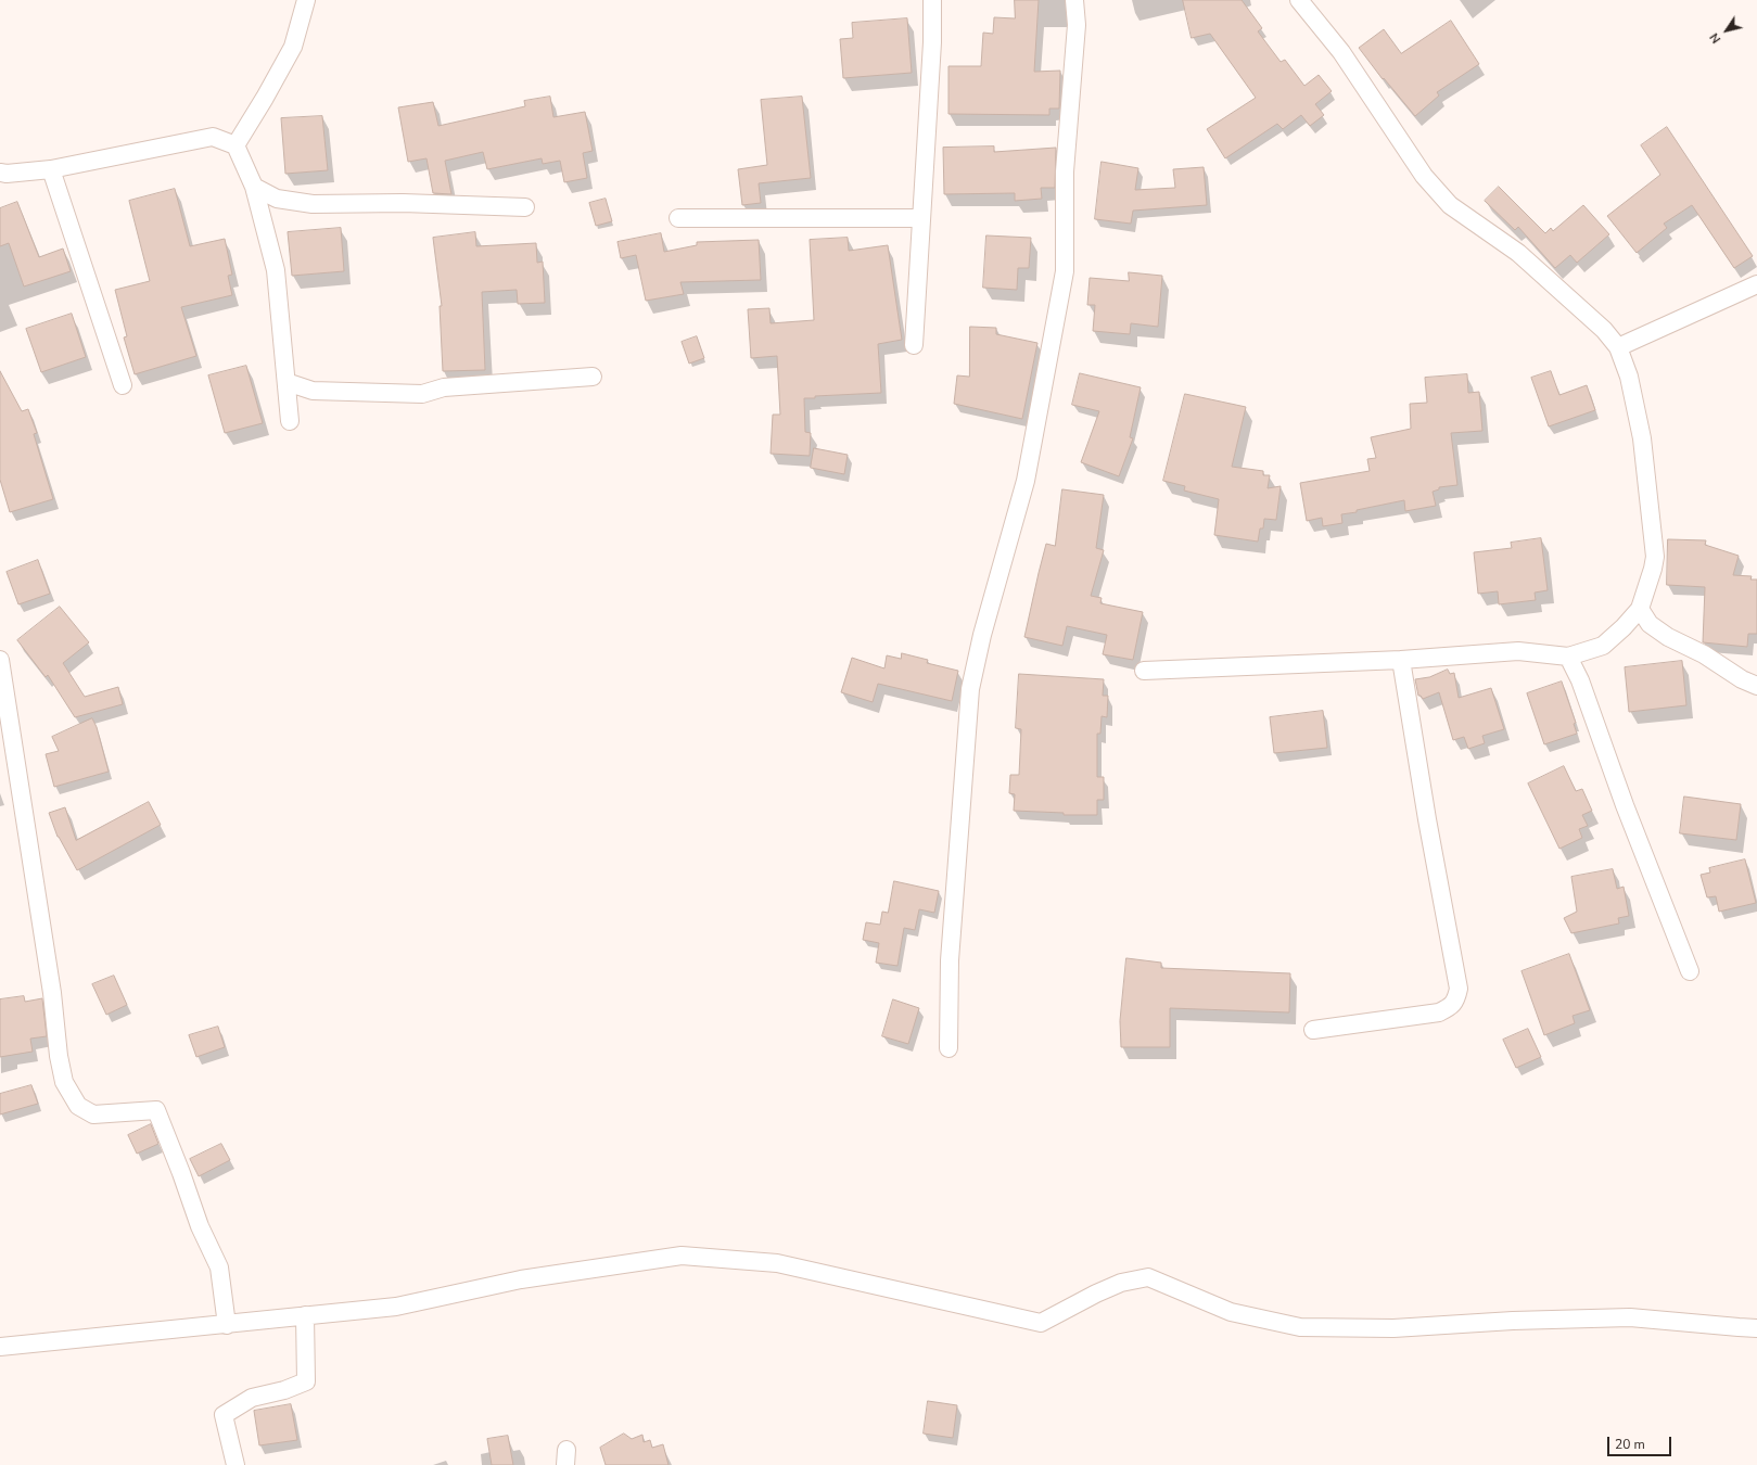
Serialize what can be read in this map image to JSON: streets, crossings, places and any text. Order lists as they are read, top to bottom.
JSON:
{
  "scale_bar": "20 m",
  "north": "bottom left"
}
